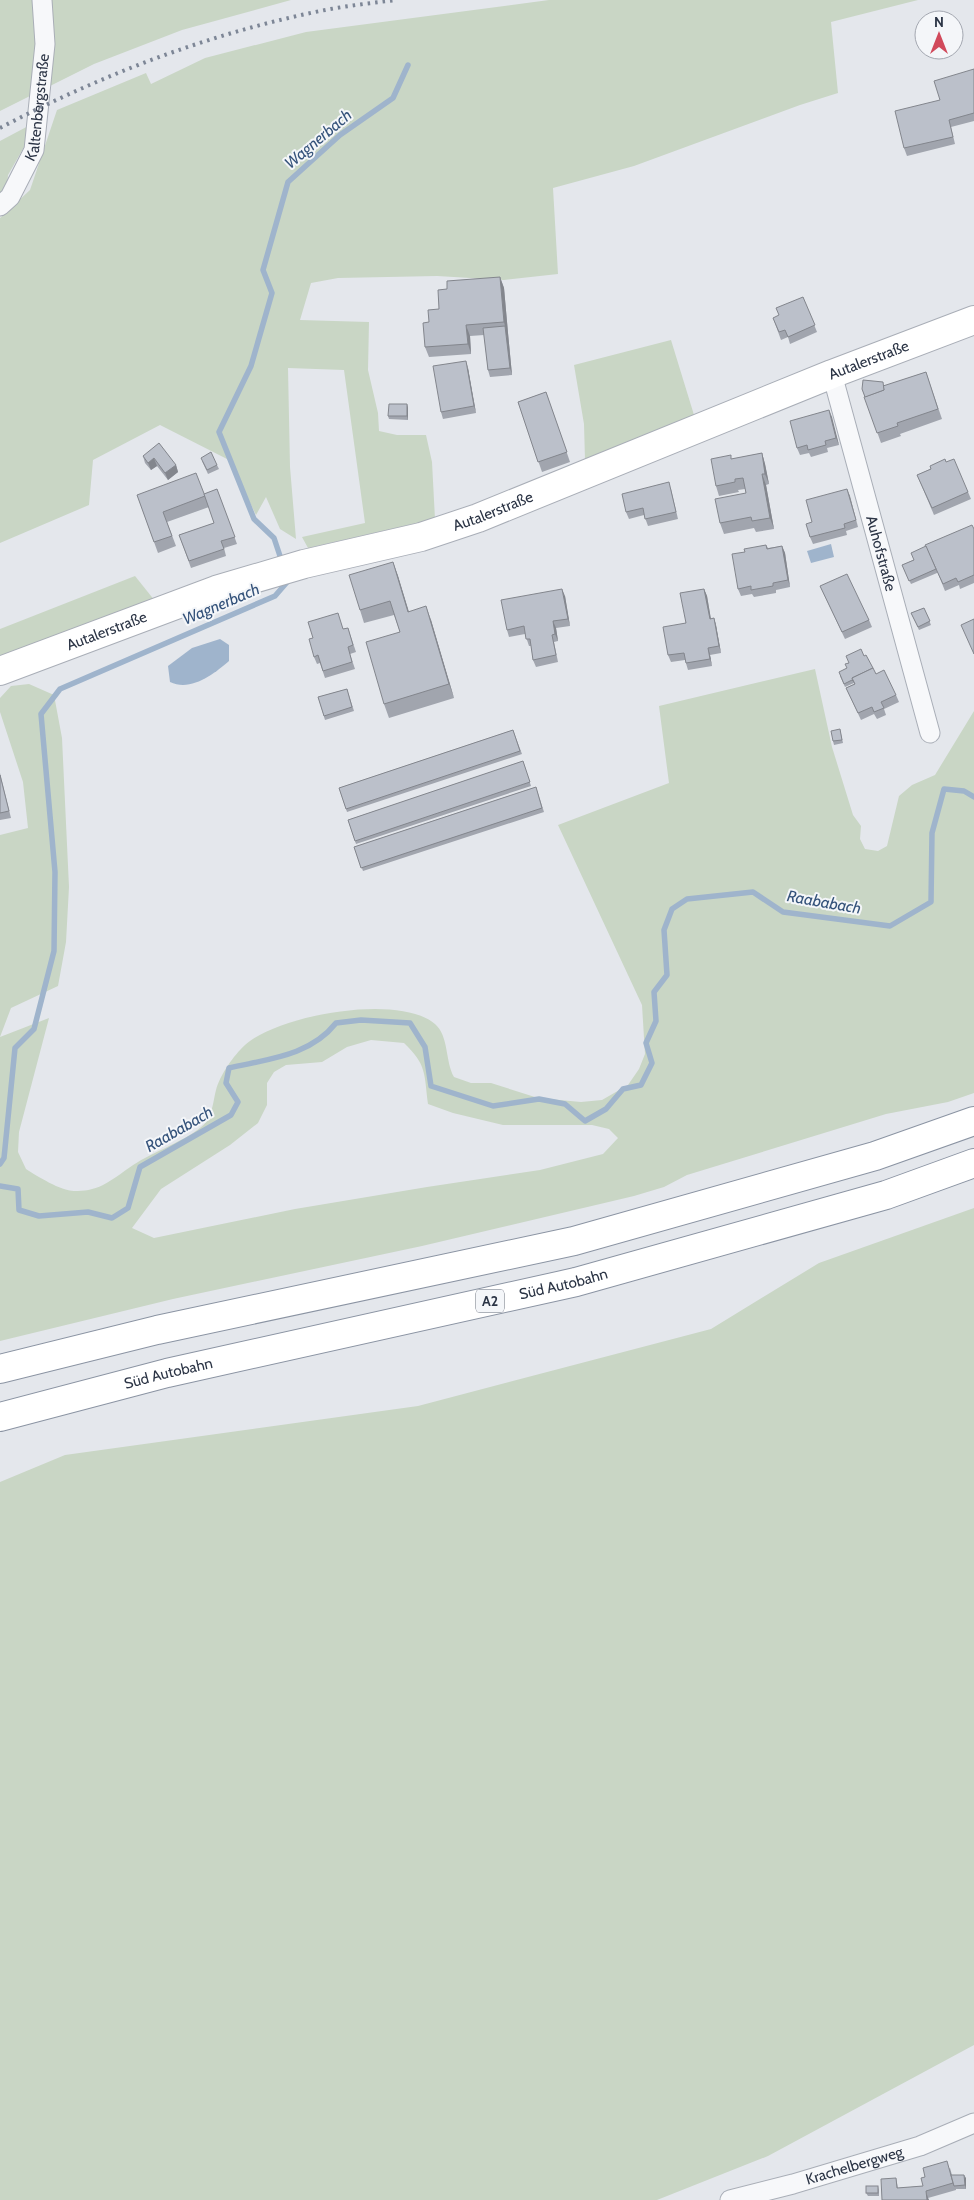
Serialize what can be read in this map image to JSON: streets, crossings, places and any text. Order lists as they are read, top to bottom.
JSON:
{
  "streets": {
    "main road": ["Autalerstraße", "Süd Autobahn", "A2"],
    "street": ["Kaltenbergstraße", "Auhofstraße", "Krachelbergweg"]
  },
  "crossings": [
    ["Autalerstraße", "Auhofstraße"]
  ],
  "water": ["Wagnerbach", "Raababach"],
  "north": "top"
}
